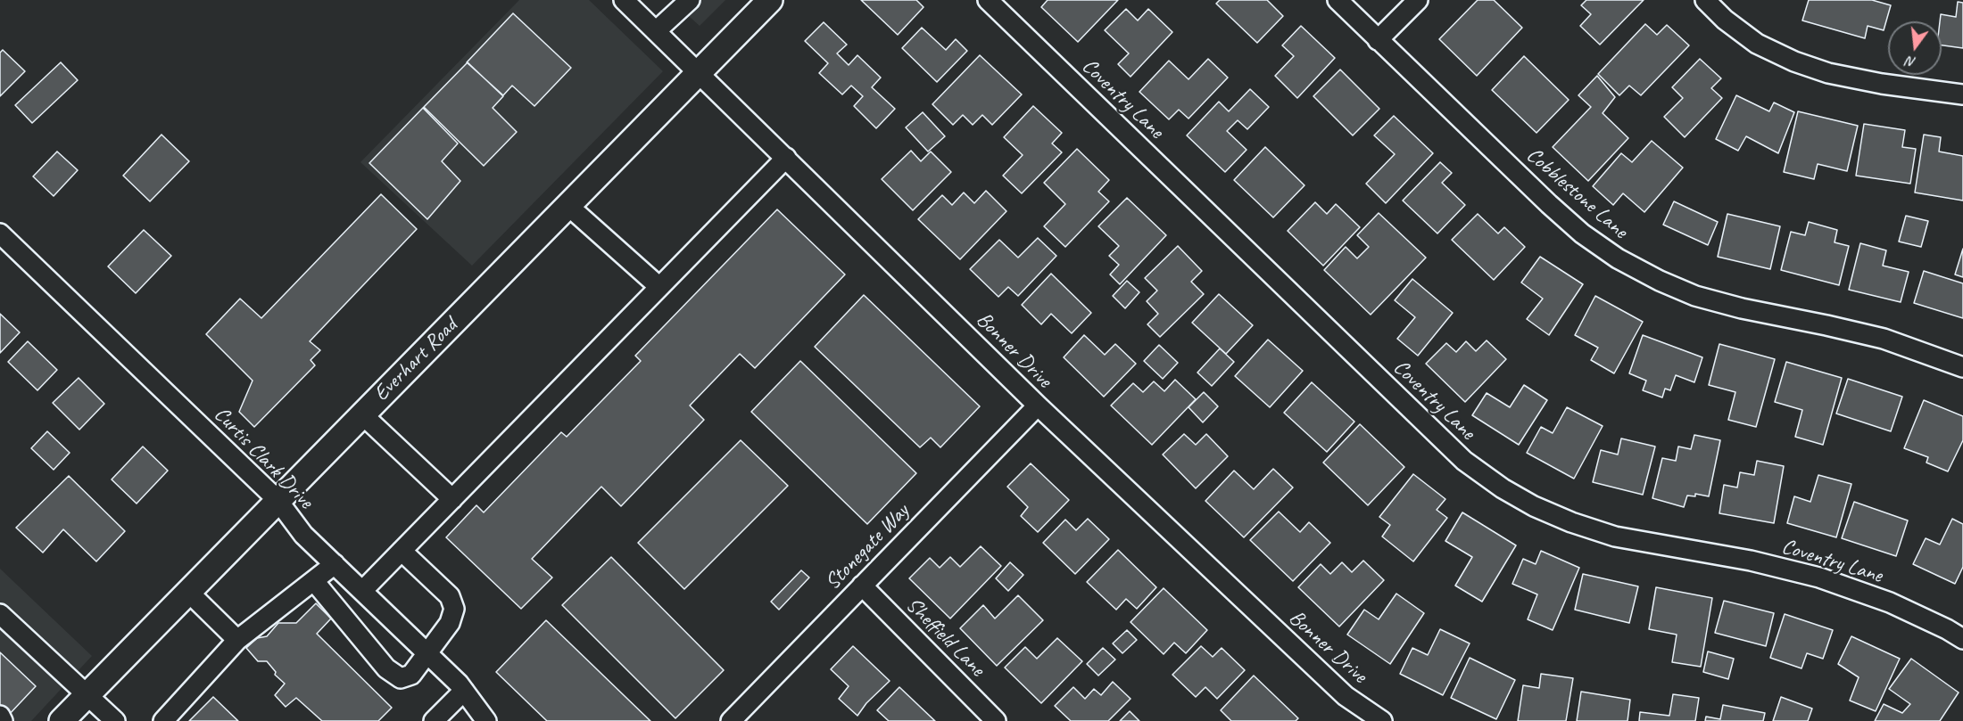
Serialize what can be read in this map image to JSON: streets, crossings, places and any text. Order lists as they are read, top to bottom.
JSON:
{
  "streets": {
    "main road": ["Everhart Road"],
    "street": [
      "Coventry Lane",
      "Cobblestone Lane",
      "Bonner Drive",
      "Curtis Clark Drive",
      "Stonegate Way",
      "Sheffield Lane"
    ]
  },
  "crossings": [
    ["Bonner Drive", "Everhart Road"],
    ["Bonner Drive", "Stonegate Way"],
    ["Everhart Road", "Curtis Clark Drive"],
    ["Stonegate Way", "Sheffield Lane"]
  ],
  "north": "bottom"
}
